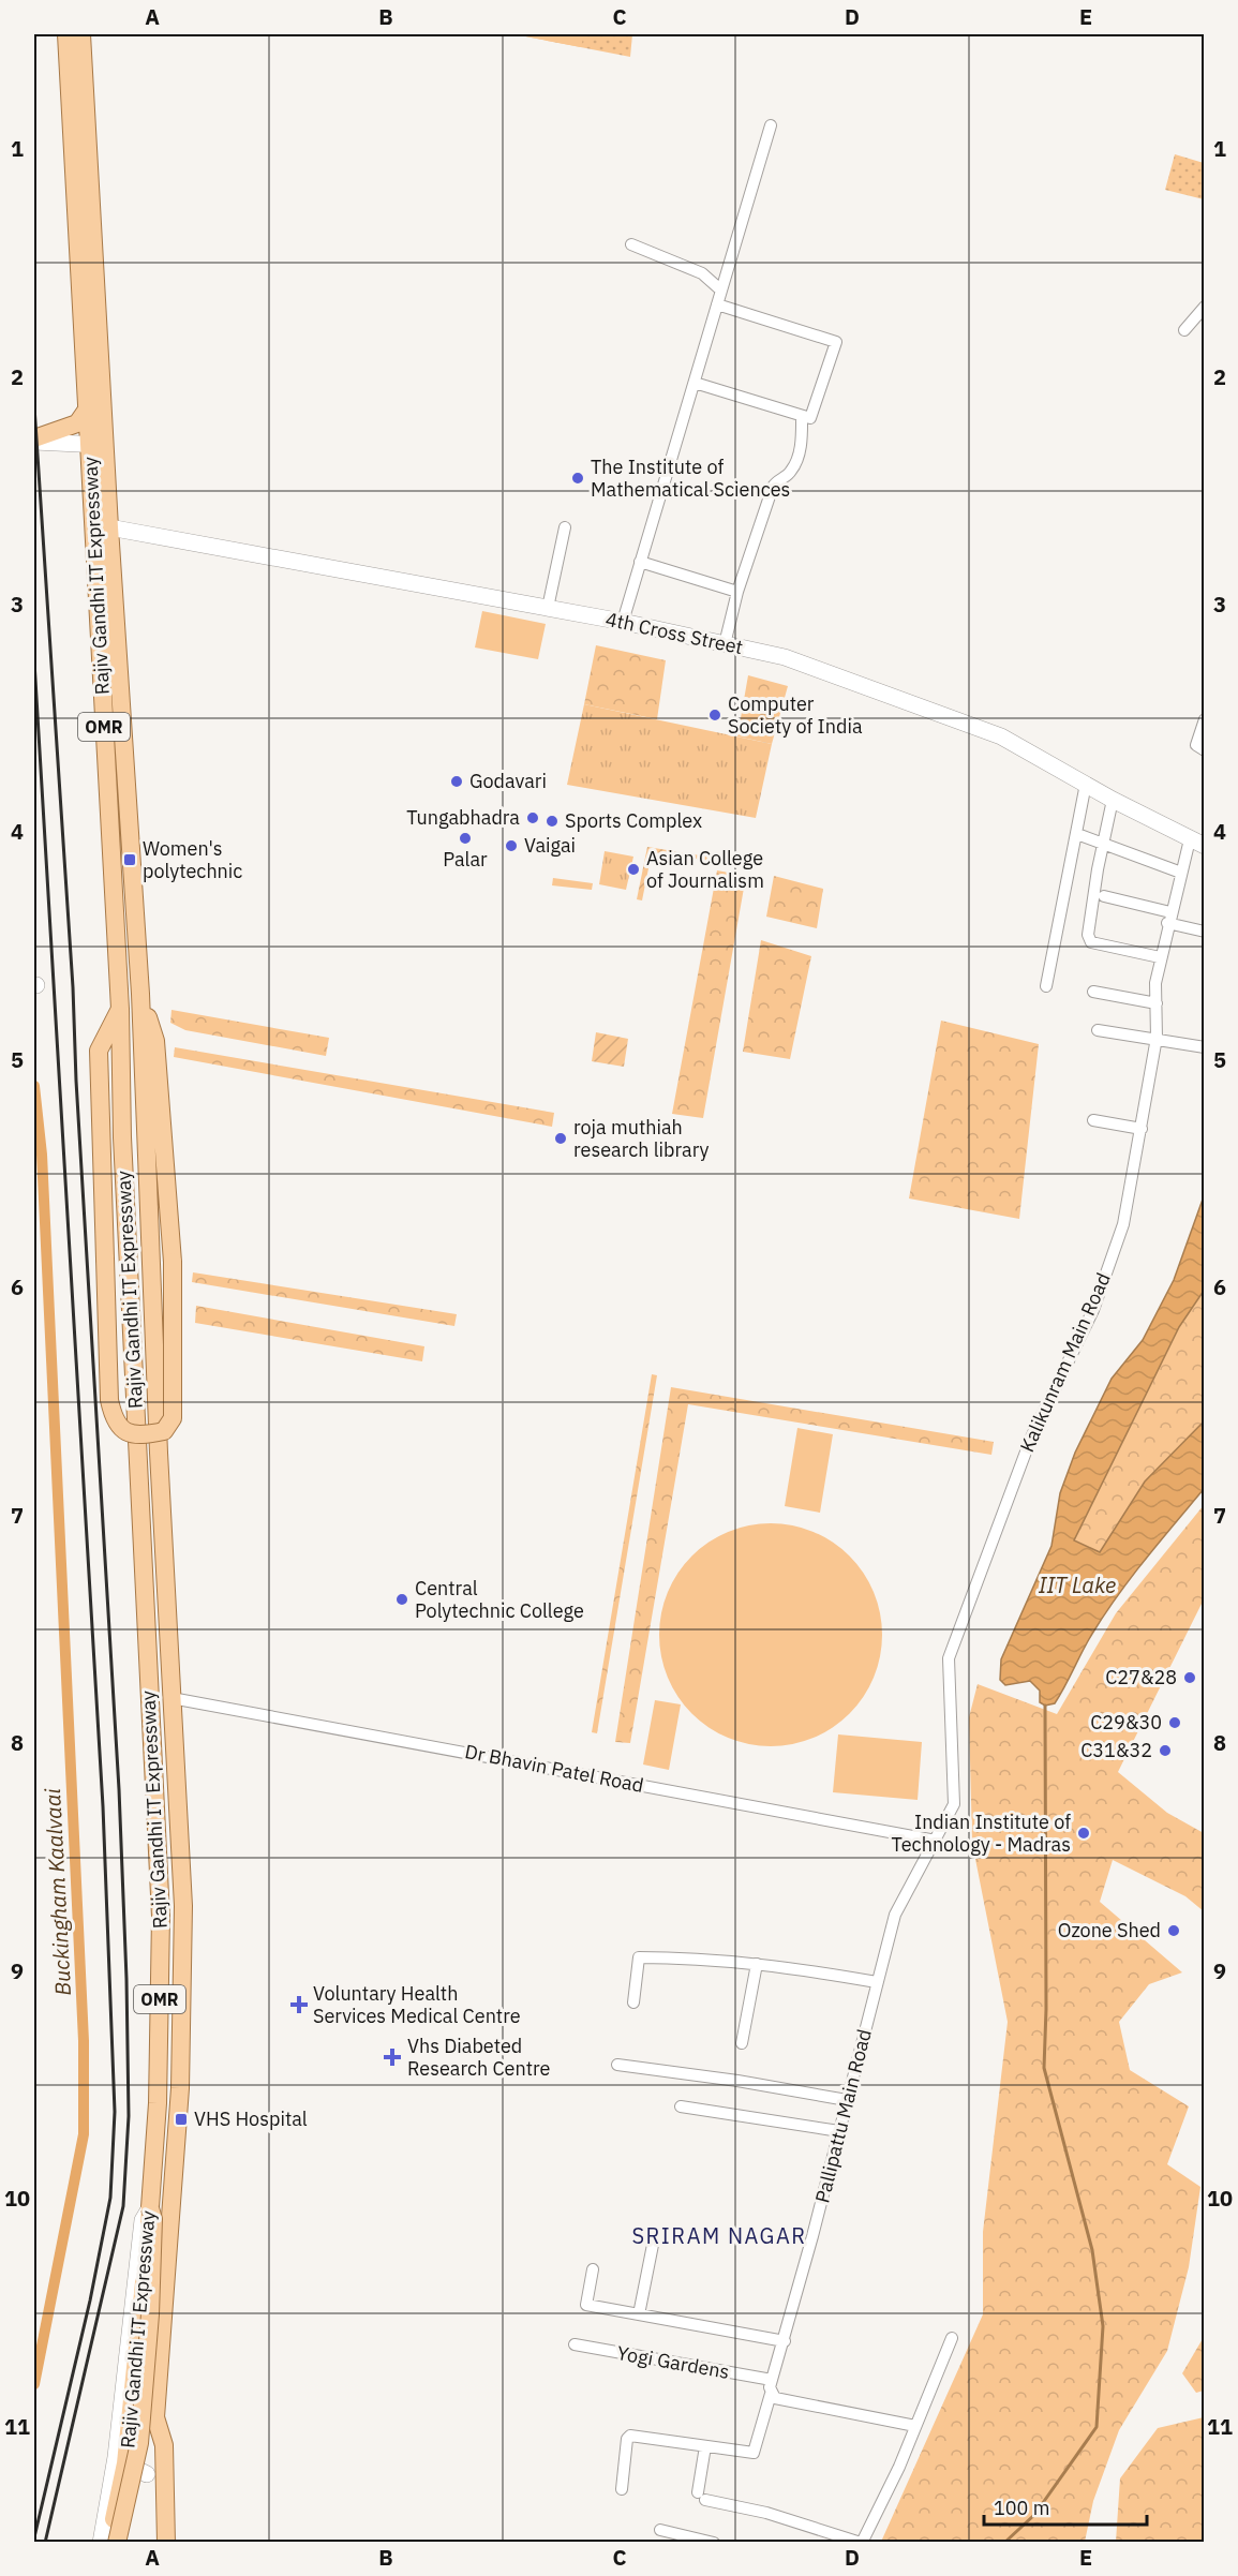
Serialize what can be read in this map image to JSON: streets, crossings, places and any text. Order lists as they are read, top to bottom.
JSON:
{
  "streets": {
    "main road": ["Rajiv Gandhi IT Expressway", "OMR"],
    "street": [
      "4th Cross Street",
      "Kalikunram Main Road",
      "Dr Bhavin Patel Road",
      "Pallipattu Main Road",
      "Yogi Gardens"
    ]
  },
  "crossings": [
    ["Rajiv Gandhi IT Expressway", "4th Cross Street"],
    ["Rajiv Gandhi IT Expressway", "OMR"],
    ["Rajiv Gandhi IT Expressway", "Dr Bhavin Patel Road"],
    ["4th Cross Street", "Kalikunram Main Road"],
    ["Kalikunram Main Road", "Dr Bhavin Patel Road"],
    ["Kalikunram Main Road", "Pallipattu Main Road"],
    ["Dr Bhavin Patel Road", "Pallipattu Main Road"],
    ["Pallipattu Main Road", "Yogi Gardens"]
  ],
  "districts": ["SRIRAM NAGAR"],
  "water": ["IIT Lake", "Buckingham Kaalvaai"],
  "places": {
    "other": [
      "The Institute of Mathematical Sciences",
      "Computer Society of India",
      "Godavari",
      "Tungabhadra",
      "Sports Complex",
      "Palar",
      "Vaigai",
      "Asian College of Journalism",
      "roja muthiah research library",
      "Central Polytechnic College",
      "C27&28",
      "C29&30",
      "C31&32",
      "Indian Institute of Technology - Madras",
      "Ozone Shed"
    ],
    "transit": ["Women's polytechnic", "VHS Hospital"],
    "health": ["Voluntary Health Services Medical Centre", "Vhs Diabeted Research Centre"]
  },
  "scale_bar": "100 m",
  "grid": {
    "columns": [
      "A",
      "B",
      "C",
      "D",
      "E"
    ],
    "rows": [
      "1",
      "2",
      "3",
      "4",
      "5",
      "6",
      "7",
      "8",
      "9",
      "10",
      "11"
    ]
  }
}
